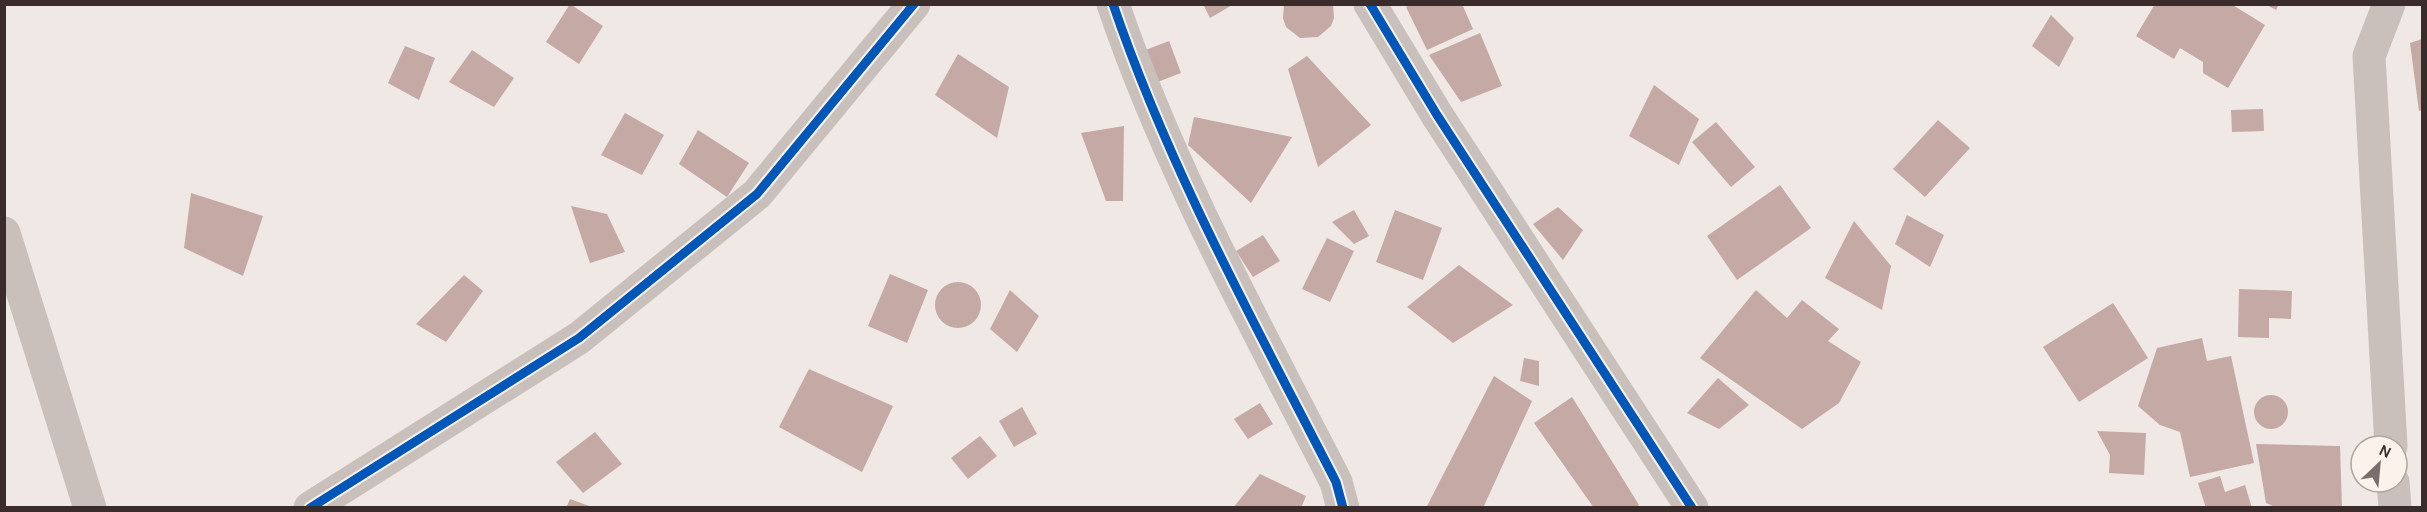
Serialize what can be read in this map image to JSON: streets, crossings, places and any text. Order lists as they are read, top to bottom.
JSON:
{
  "north": "top right"
}
